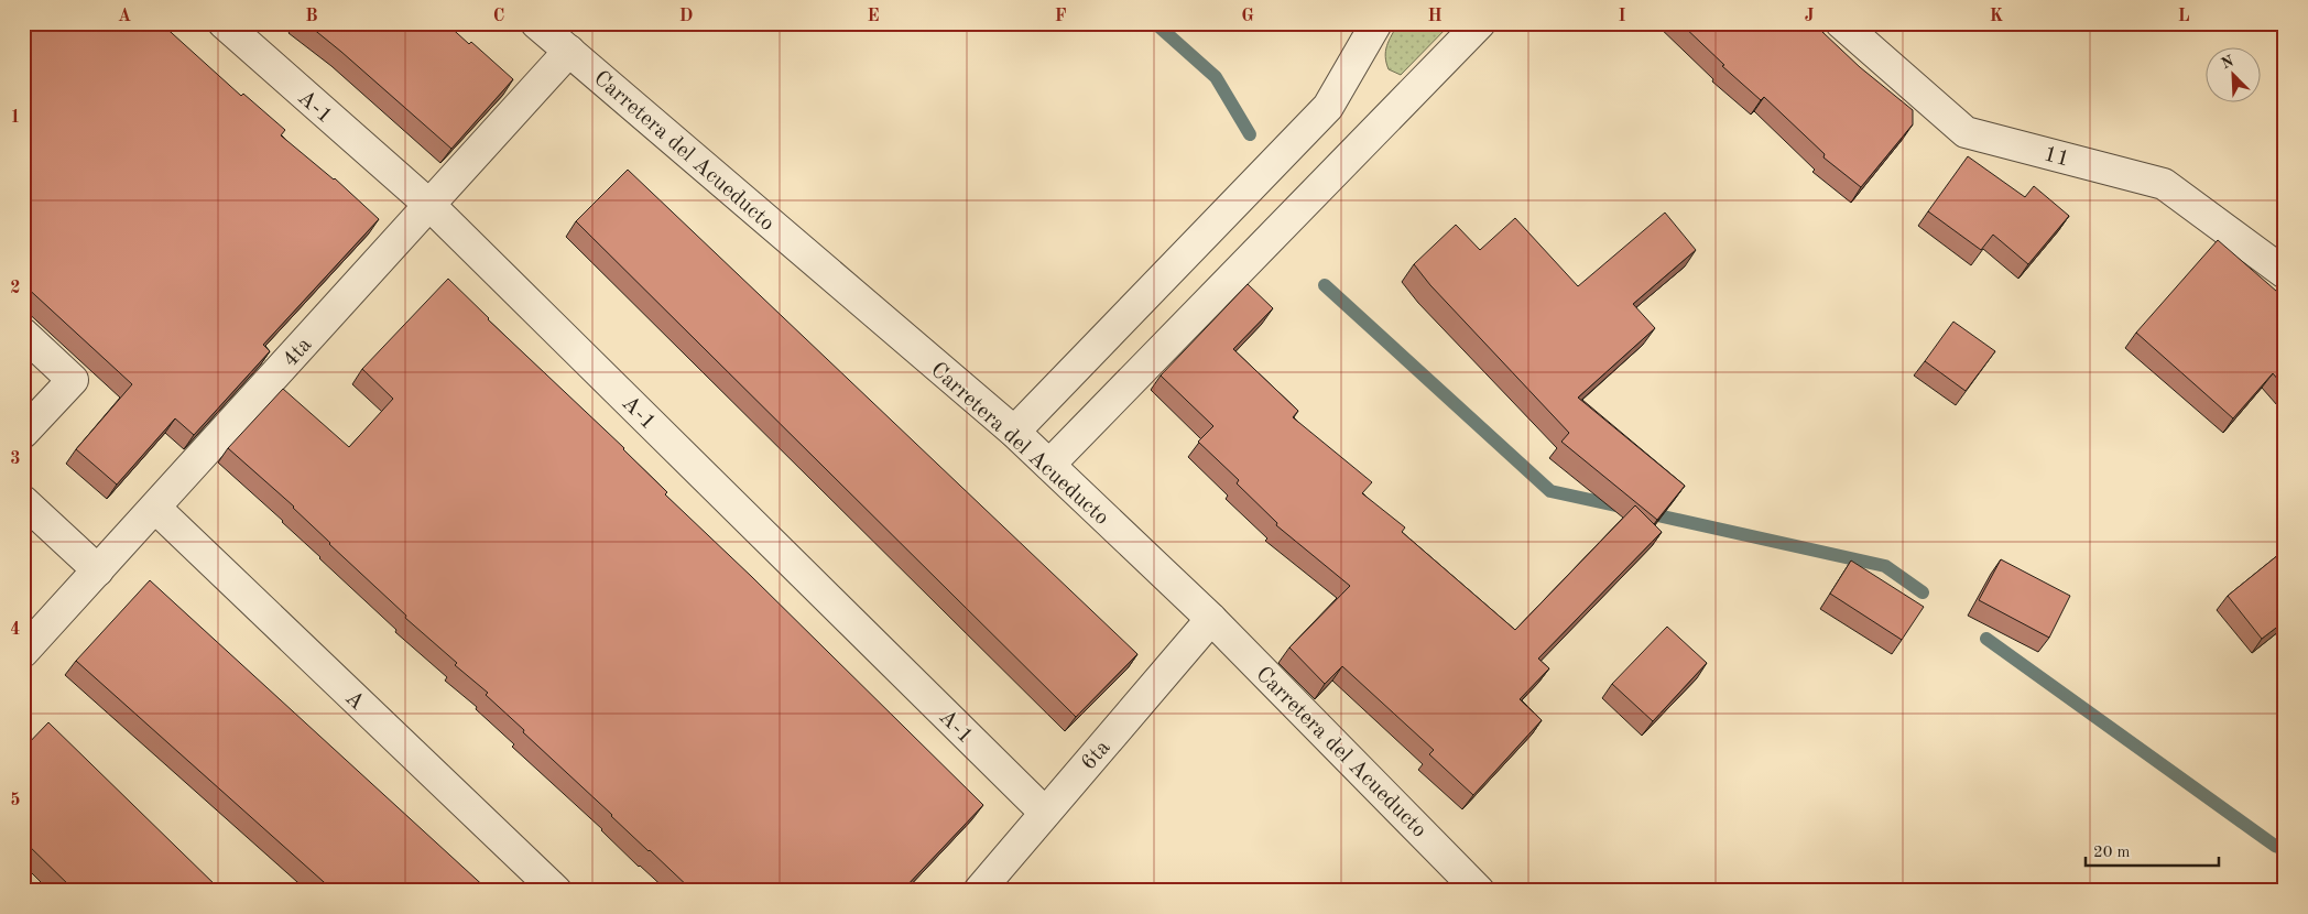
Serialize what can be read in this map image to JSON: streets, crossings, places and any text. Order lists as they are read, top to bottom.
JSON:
{
  "streets": {
    "street": [
      "A-1",
      "Carretera del Acueducto",
      "11",
      "4ta",
      "A",
      "6ta"
    ]
  },
  "crossings": [
    ["A-1", "4ta"],
    ["A-1", "6ta"],
    ["Carretera del Acueducto", "4ta"],
    ["Carretera del Acueducto", "6ta"],
    ["4ta", "A"]
  ],
  "scale_bar": "20 m",
  "north": "top left",
  "grid": {
    "columns": [
      "A",
      "B",
      "C",
      "D",
      "E",
      "F",
      "G",
      "H",
      "I",
      "J",
      "K",
      "L"
    ],
    "rows": [
      "1",
      "2",
      "3",
      "4",
      "5"
    ]
  }
}
